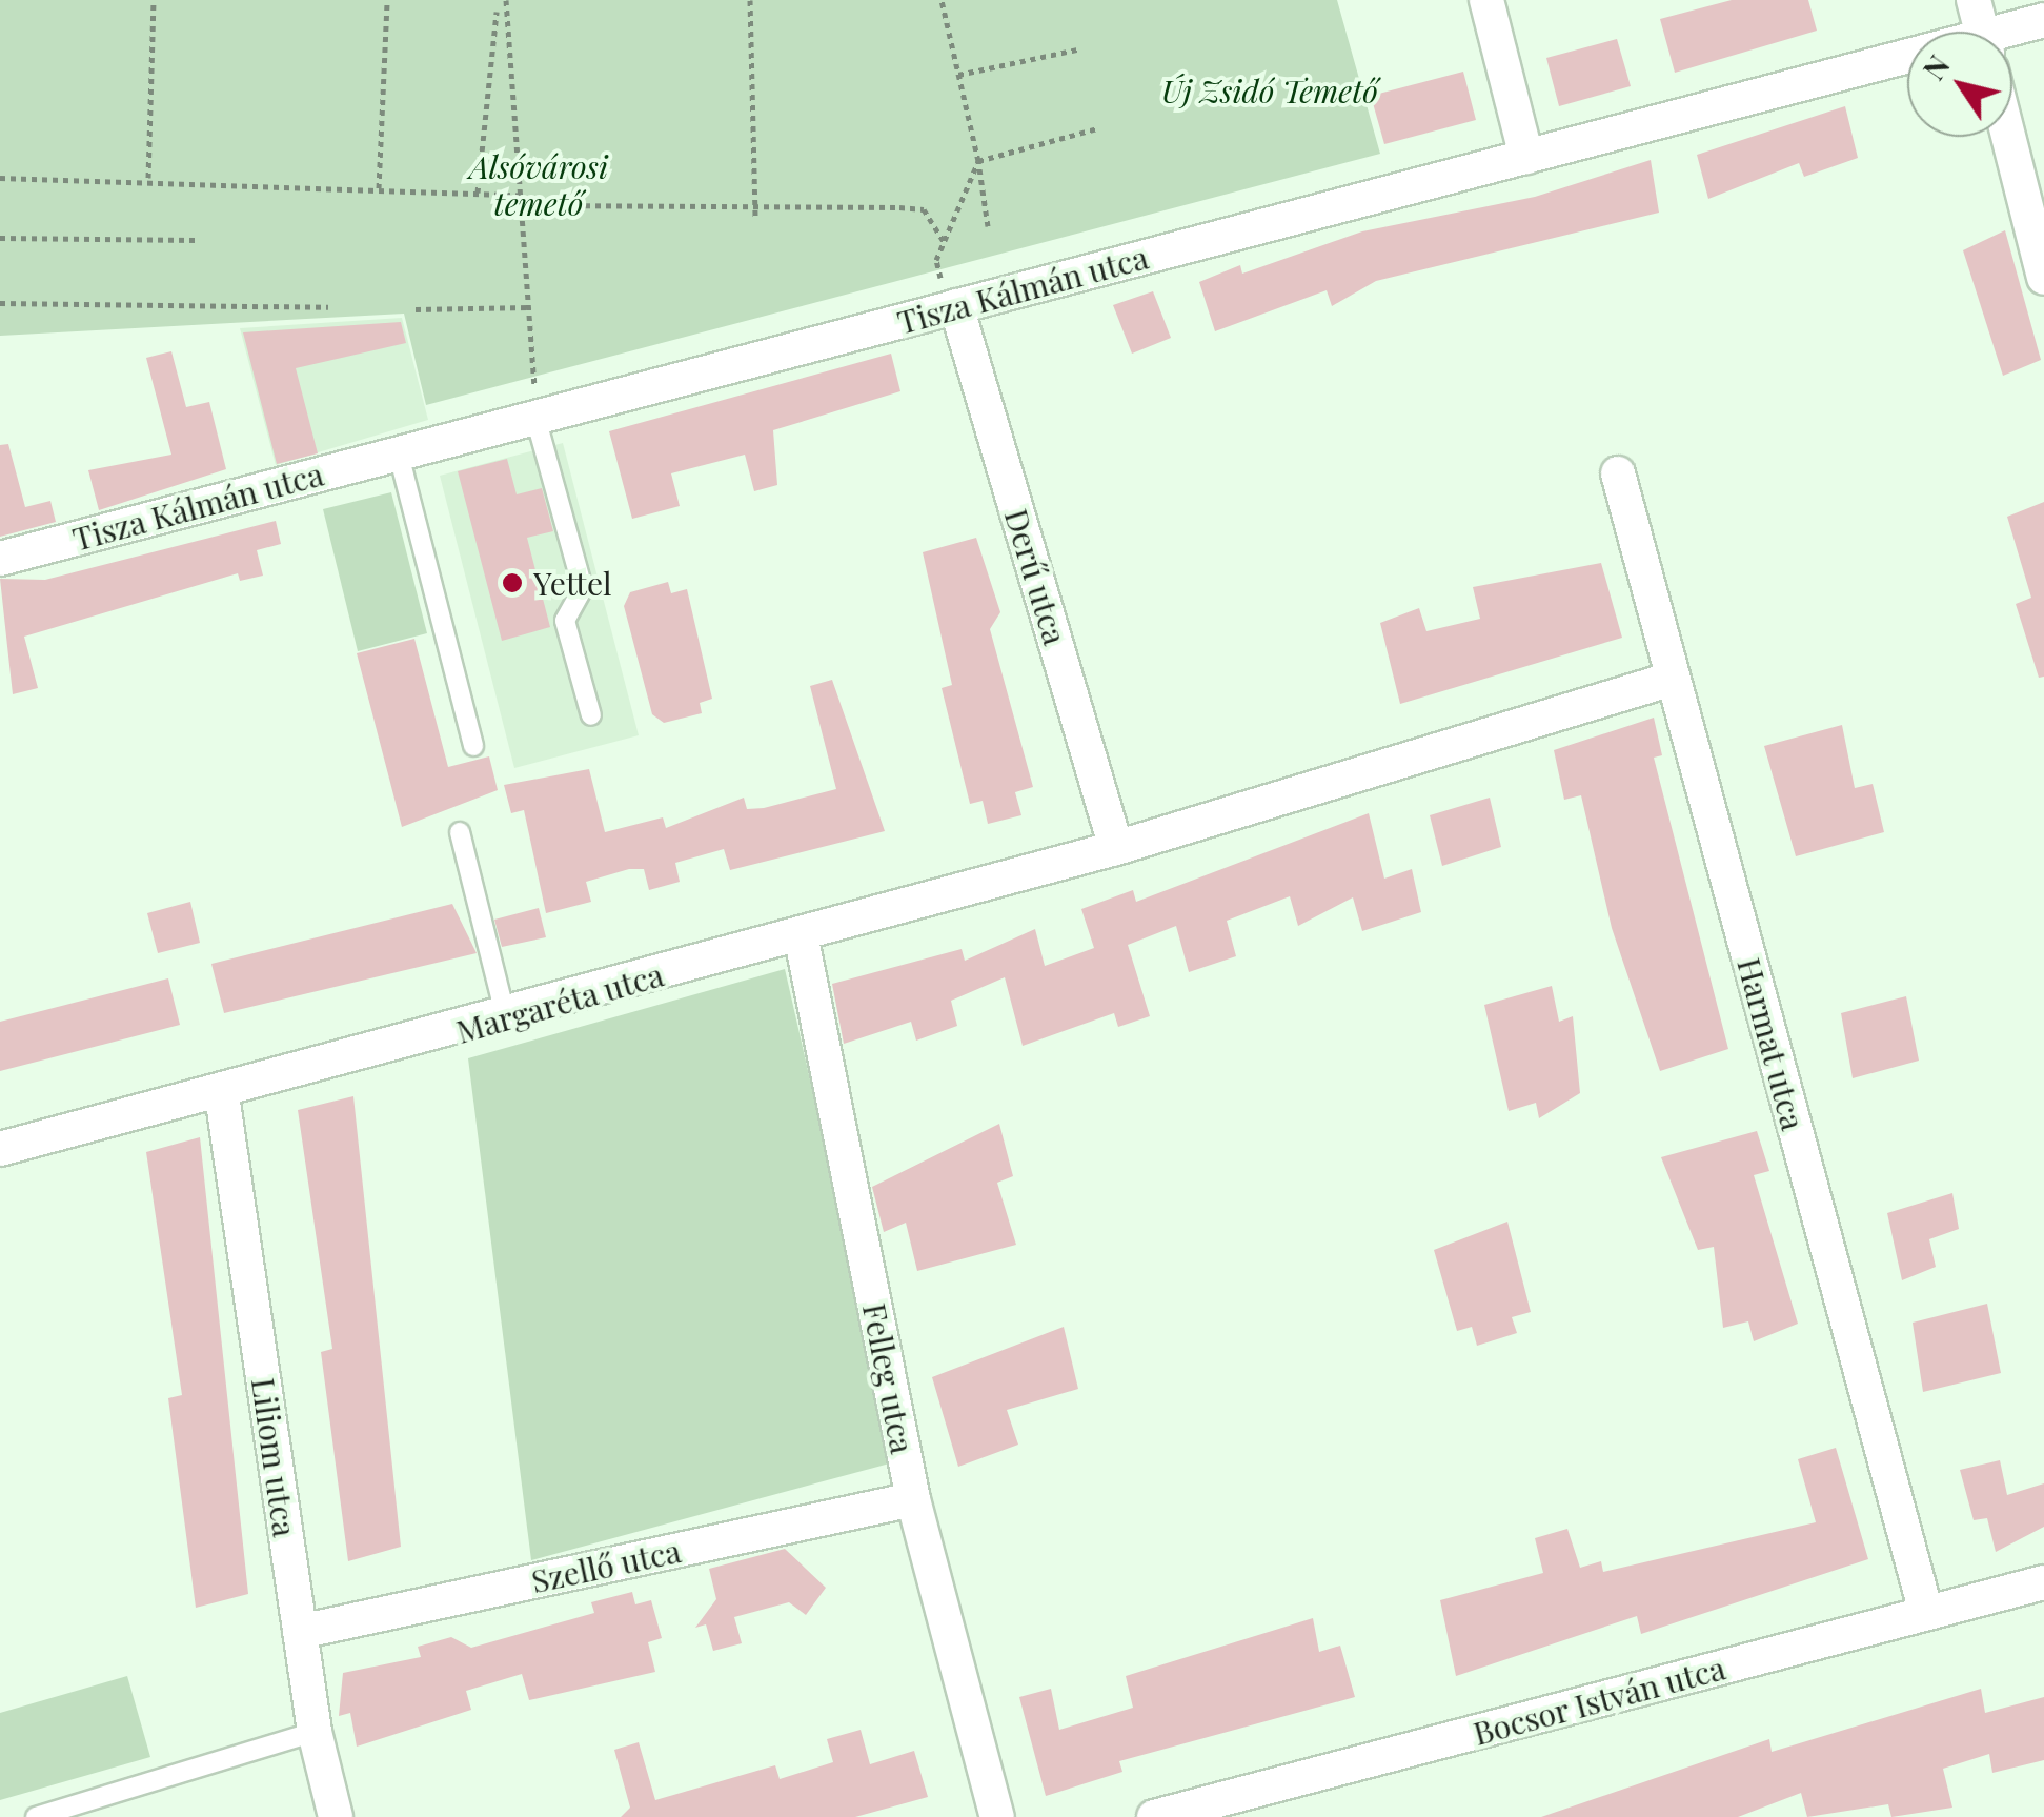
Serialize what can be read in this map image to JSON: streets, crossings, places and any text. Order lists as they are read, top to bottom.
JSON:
{
  "streets": {
    "street": [
      "Tisza Kálmán utca",
      "Derű utca",
      "Margaréta utca",
      "Harmat utca",
      "Felleg utca",
      "Liliom utca",
      "Szellő utca",
      "Bocsor István utca"
    ]
  },
  "crossings": [
    ["Tisza Kálmán utca", "Derű utca"],
    ["Derű utca", "Margaréta utca"],
    ["Margaréta utca", "Harmat utca"],
    ["Margaréta utca", "Felleg utca"],
    ["Margaréta utca", "Liliom utca"],
    ["Harmat utca", "Bocsor István utca"],
    ["Felleg utca", "Szellő utca"],
    ["Liliom utca", "Szellő utca"]
  ],
  "parks": ["Új Zsidó Temető", "Alsóvárosi temető"],
  "places": ["Yettel"],
  "north": "top left"
}
